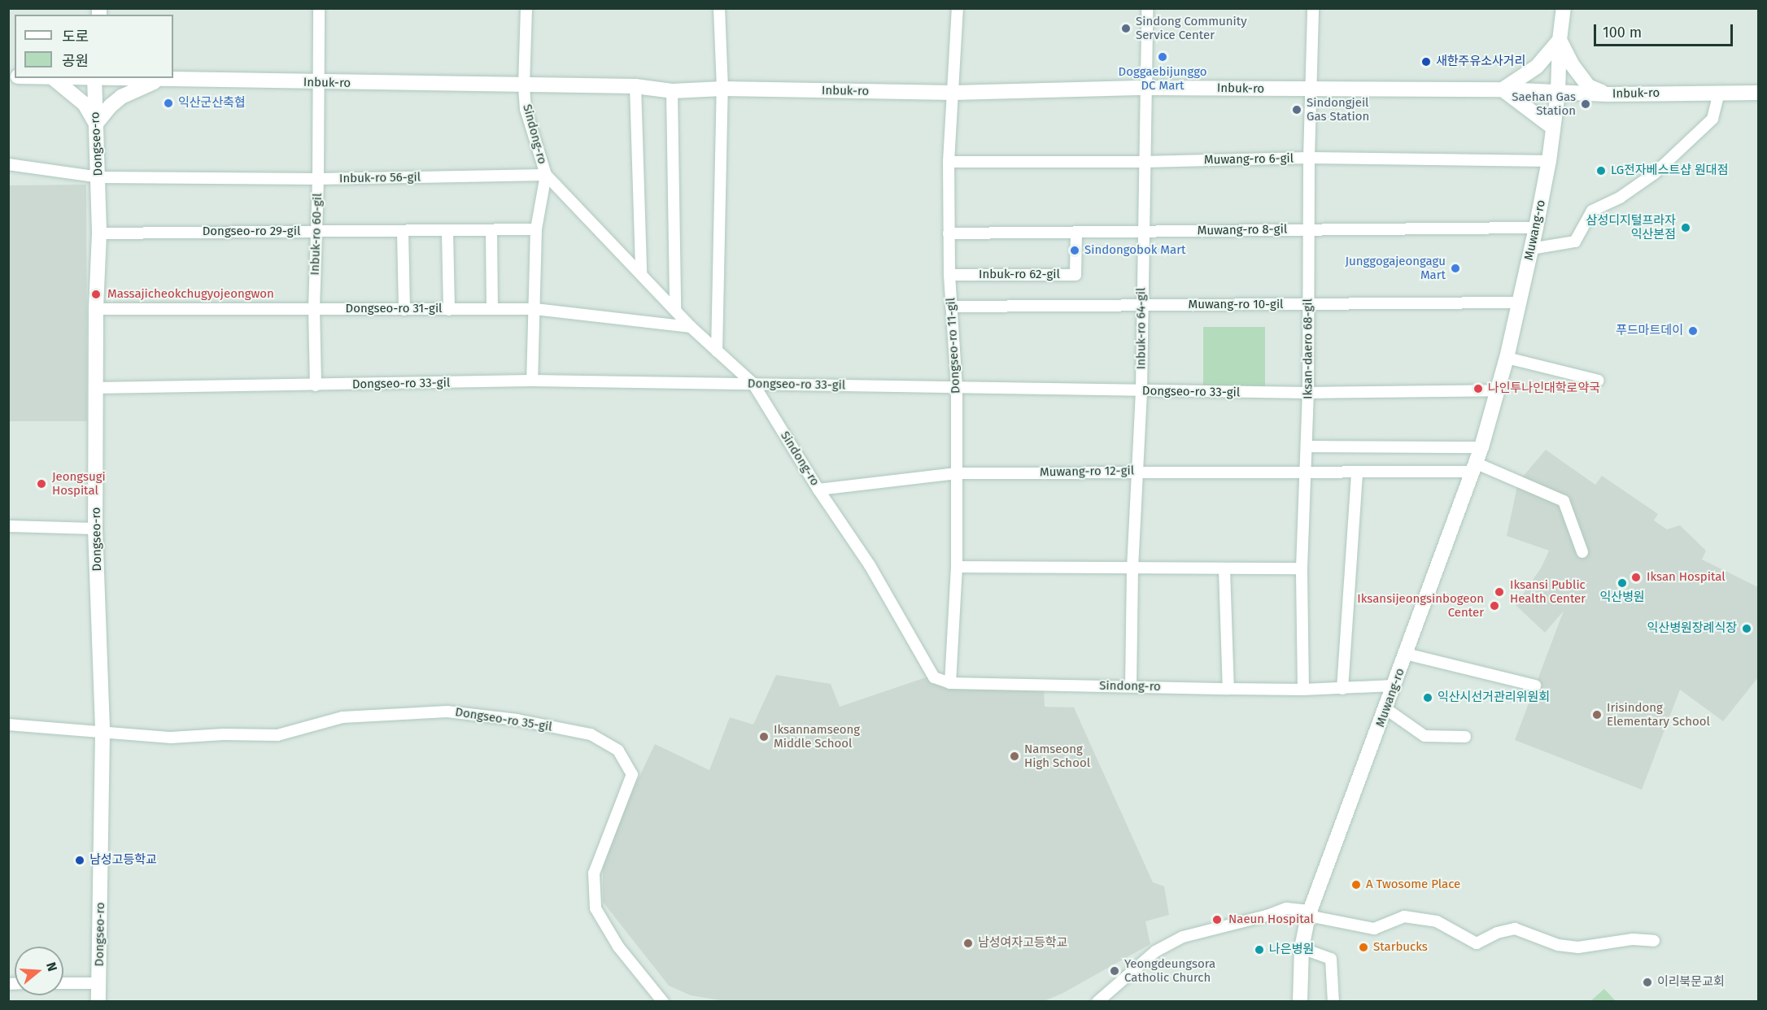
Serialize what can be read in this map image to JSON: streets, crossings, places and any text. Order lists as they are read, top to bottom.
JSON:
{
  "streets": {
    "street": [
      "Inbuk-ro",
      "Sindong-ro",
      "Dongseo-ro",
      "Muwang-ro 6-gil",
      "Inbuk-ro 56-gil",
      "Muwang-ro 8-gil",
      "Muwang-ro",
      "Dongseo-ro 29-gil",
      "Inbuk-ro 60-gil",
      "Inbuk-ro 62-gil",
      "Muwang-ro 10-gil",
      "Dongseo-ro 31-gil",
      "Inbuk-ro 64-gil",
      "Dongseo-ro 11-gil",
      "Iksan-daero 68-gil",
      "Dongseo-ro 33-gil",
      "Muwang-ro 12-gil",
      "Dongseo-ro 35-gil"
    ]
  },
  "crossings": [
    ["Inbuk-ro", "Sindong-ro"],
    ["Inbuk-ro", "Dongseo-ro"],
    ["Inbuk-ro", "Muwang-ro"],
    ["Inbuk-ro", "Inbuk-ro 60-gil"],
    ["Inbuk-ro", "Inbuk-ro 64-gil"],
    ["Inbuk-ro", "Dongseo-ro 11-gil"],
    ["Inbuk-ro", "Iksan-daero 68-gil"],
    ["Sindong-ro", "Inbuk-ro 56-gil"],
    ["Sindong-ro", "Muwang-ro"],
    ["Sindong-ro", "Dongseo-ro 31-gil"],
    ["Sindong-ro", "Inbuk-ro 64-gil"],
    ["Sindong-ro", "Dongseo-ro 11-gil"],
    ["Sindong-ro", "Iksan-daero 68-gil"],
    ["Sindong-ro", "Dongseo-ro 33-gil"],
    ["Sindong-ro", "Muwang-ro 12-gil"],
    ["Dongseo-ro", "Inbuk-ro 56-gil"],
    ["Dongseo-ro", "Dongseo-ro 29-gil"],
    ["Dongseo-ro", "Dongseo-ro 31-gil"],
    ["Dongseo-ro", "Dongseo-ro 33-gil"],
    ["Dongseo-ro", "Dongseo-ro 35-gil"],
    ["Muwang-ro 6-gil", "Muwang-ro"],
    ["Muwang-ro 6-gil", "Inbuk-ro 64-gil"],
    ["Muwang-ro 6-gil", "Dongseo-ro 11-gil"],
    ["Muwang-ro 6-gil", "Iksan-daero 68-gil"],
    ["Inbuk-ro 56-gil", "Inbuk-ro 60-gil"],
    ["Muwang-ro 8-gil", "Muwang-ro"],
    ["Muwang-ro 8-gil", "Inbuk-ro 62-gil"],
    ["Muwang-ro 8-gil", "Inbuk-ro 64-gil"],
    ["Muwang-ro 8-gil", "Dongseo-ro 11-gil"],
    ["Muwang-ro 8-gil", "Iksan-daero 68-gil"],
    ["Muwang-ro", "Muwang-ro 10-gil"],
    ["Muwang-ro", "Dongseo-ro 33-gil"],
    ["Muwang-ro", "Muwang-ro 12-gil"],
    ["Dongseo-ro 29-gil", "Inbuk-ro 60-gil"],
    ["Inbuk-ro 60-gil", "Dongseo-ro 31-gil"],
    ["Inbuk-ro 60-gil", "Dongseo-ro 33-gil"],
    ["Inbuk-ro 62-gil", "Dongseo-ro 11-gil"],
    ["Muwang-ro 10-gil", "Inbuk-ro 64-gil"],
    ["Muwang-ro 10-gil", "Dongseo-ro 11-gil"],
    ["Muwang-ro 10-gil", "Iksan-daero 68-gil"],
    ["Inbuk-ro 64-gil", "Dongseo-ro 33-gil"],
    ["Inbuk-ro 64-gil", "Muwang-ro 12-gil"],
    ["Dongseo-ro 11-gil", "Dongseo-ro 33-gil"],
    ["Dongseo-ro 11-gil", "Muwang-ro 12-gil"],
    ["Iksan-daero 68-gil", "Dongseo-ro 33-gil"],
    ["Iksan-daero 68-gil", "Muwang-ro 12-gil"]
  ],
  "places": [
    "Sindong Community Service Center",
    "Doggaebijunggo DC Mart",
    "새한주유소사거리",
    "익산군산축협",
    "Saehan Gas Station",
    "Sindongjeil Gas Station",
    "LG전자베스트샵 원대점",
    "삼성디지털프라자 익산본점",
    "Sindongobok Mart",
    "Junggogajeongagu Mart",
    "Massajicheokchugyojeongwon",
    "푸드마트데이",
    "나인투나인대학로약국",
    "Jeongsugi Hospital",
    "Iksan Hospital",
    "익산병원",
    "Iksansi Public Health Center",
    "Iksansijeongsinbogeon Center",
    "익산병원장례식장",
    "익산시선거관리위원회",
    "Irisindong Elementary School",
    "Iksannamseong Middle School",
    "Namseong High School",
    "남성고등학교",
    "A Twosome Place",
    "Naeun Hospital",
    "남성여자고등학교",
    "Starbucks",
    "나은병원",
    "Yeongdeungsora Catholic Church",
    "이리북문교회"
  ],
  "legend": ["도로", "공원"],
  "scale_bar": "100 m",
  "north": "right"
}
